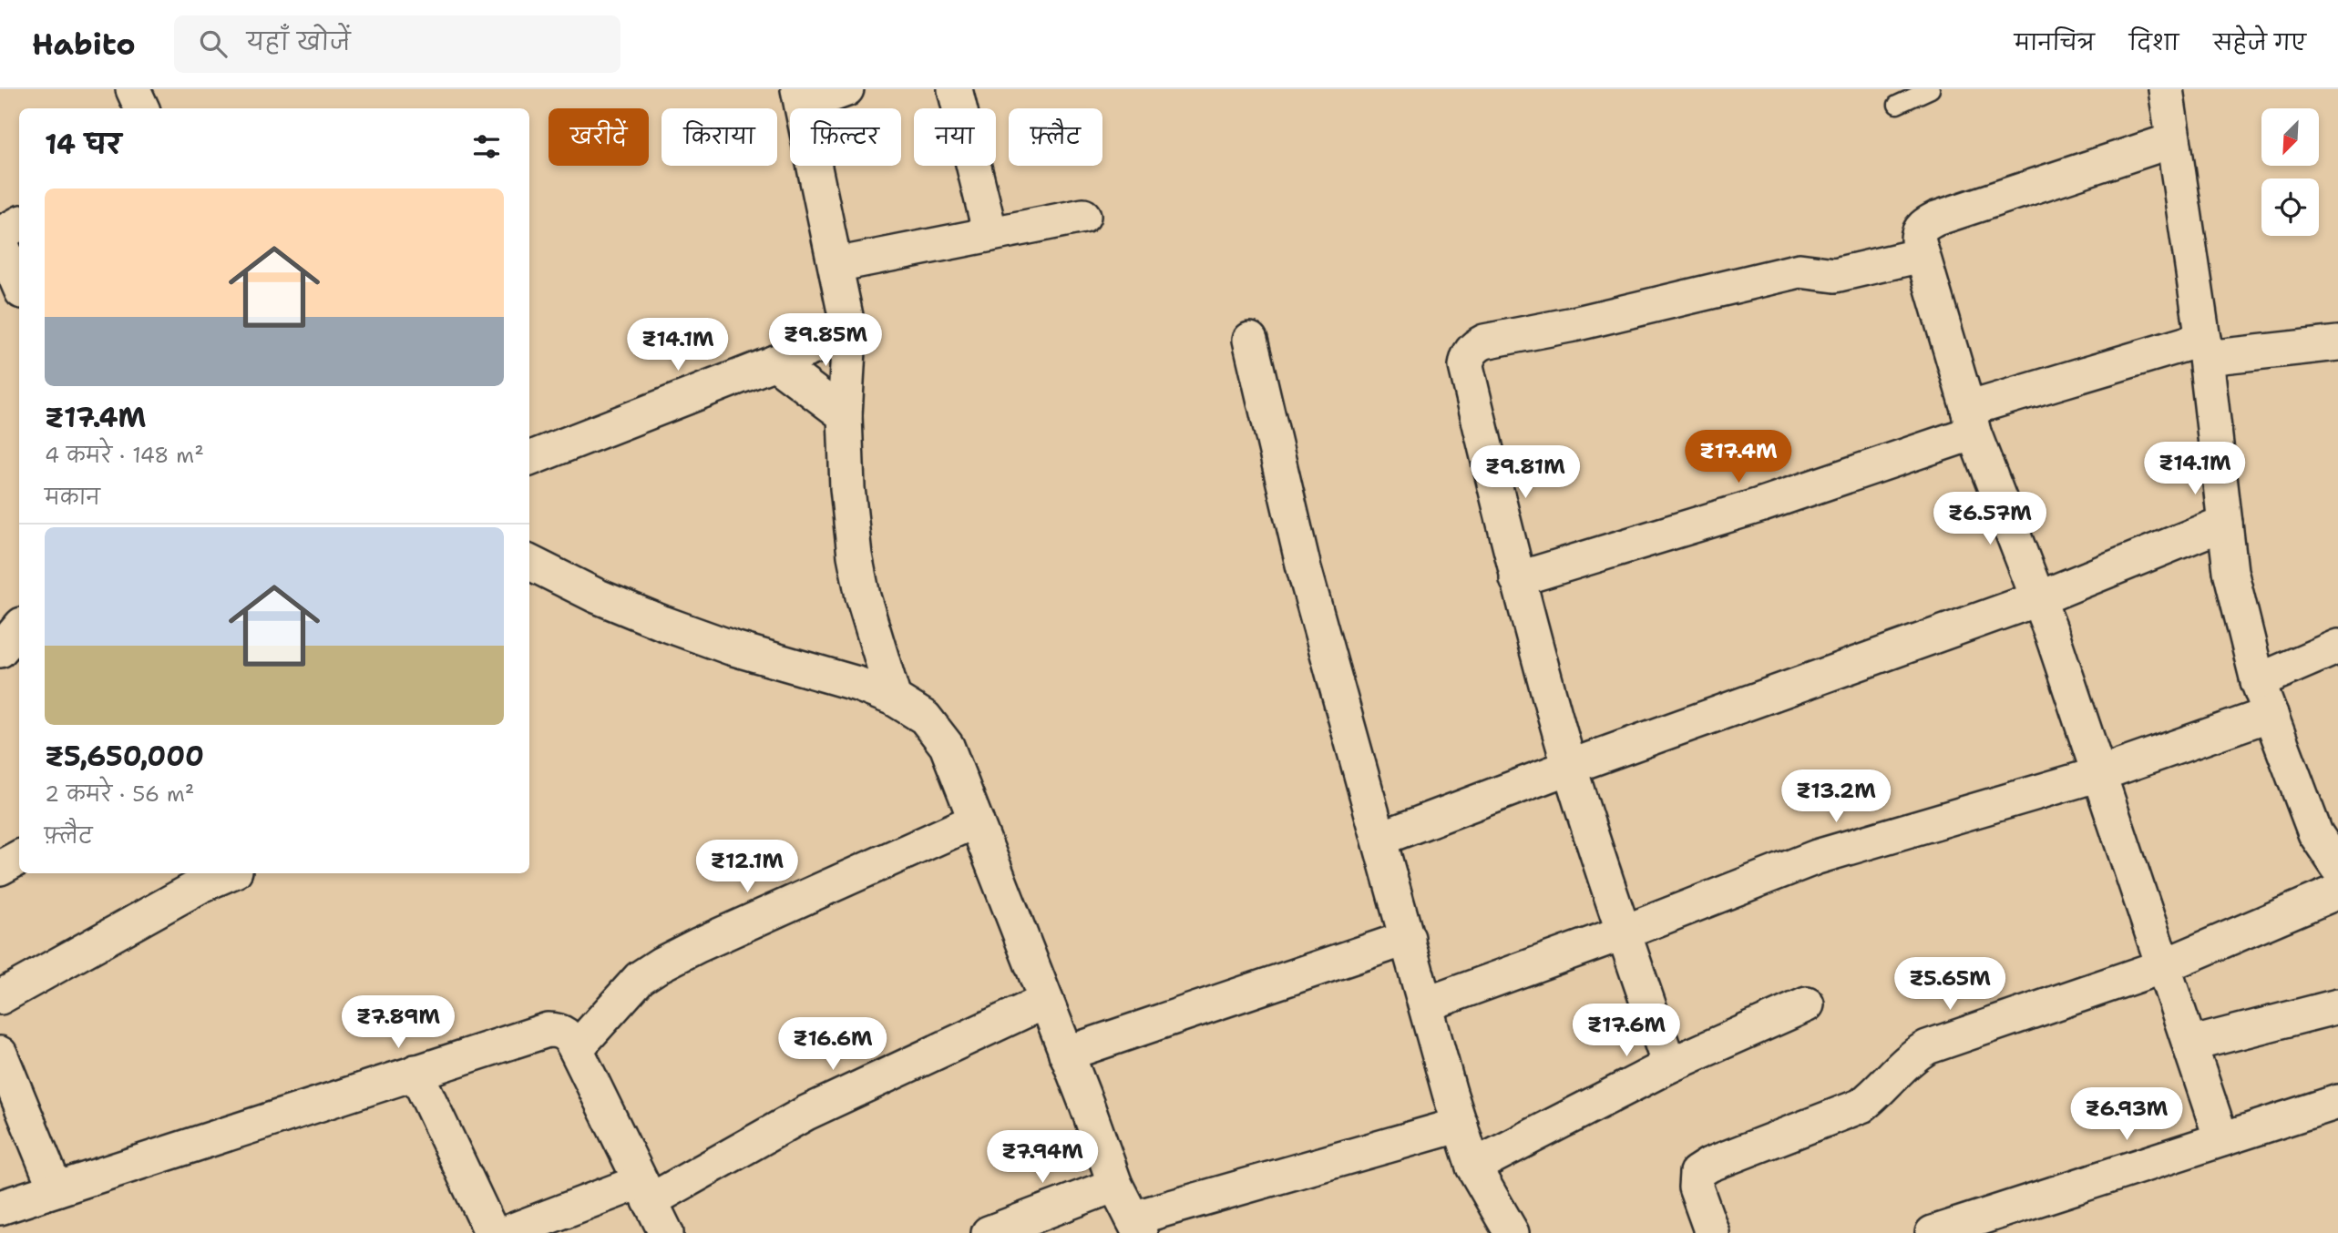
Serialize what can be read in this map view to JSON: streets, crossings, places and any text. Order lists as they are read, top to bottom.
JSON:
{
  "north": "bottom left",
  "page": {
    "header": "Habito",
    "search": "यहाँ खोजें",
    "nav": ["मानचित्र", "दिशा", "सहेजे गए"],
    "chip": [
      "खरीदें",
      "किराया",
      "फ़िल्टर",
      "नया",
      "फ़्लैट"
    ],
    "heading": "14 घर",
    "list": [
      {
        "name": "₹17.4M",
        "note": "4 कमरे · 148 m² · मकान"
      },
      {
        "name": "₹5,650,000",
        "note": "2 कमरे · 56 m² · फ़्लैट"
      }
    ],
    "price": [
      "₹9.85M",
      "₹14.1M",
      "₹17.4M",
      "₹14.1M",
      "₹9.81M",
      "₹6.57M",
      "₹13.2M",
      "₹12.1M",
      "₹5.65M",
      "₹7.89M",
      "₹17.6M",
      "₹16.6M",
      "₹6.93M",
      "₹7.94M"
    ]
  }
}
